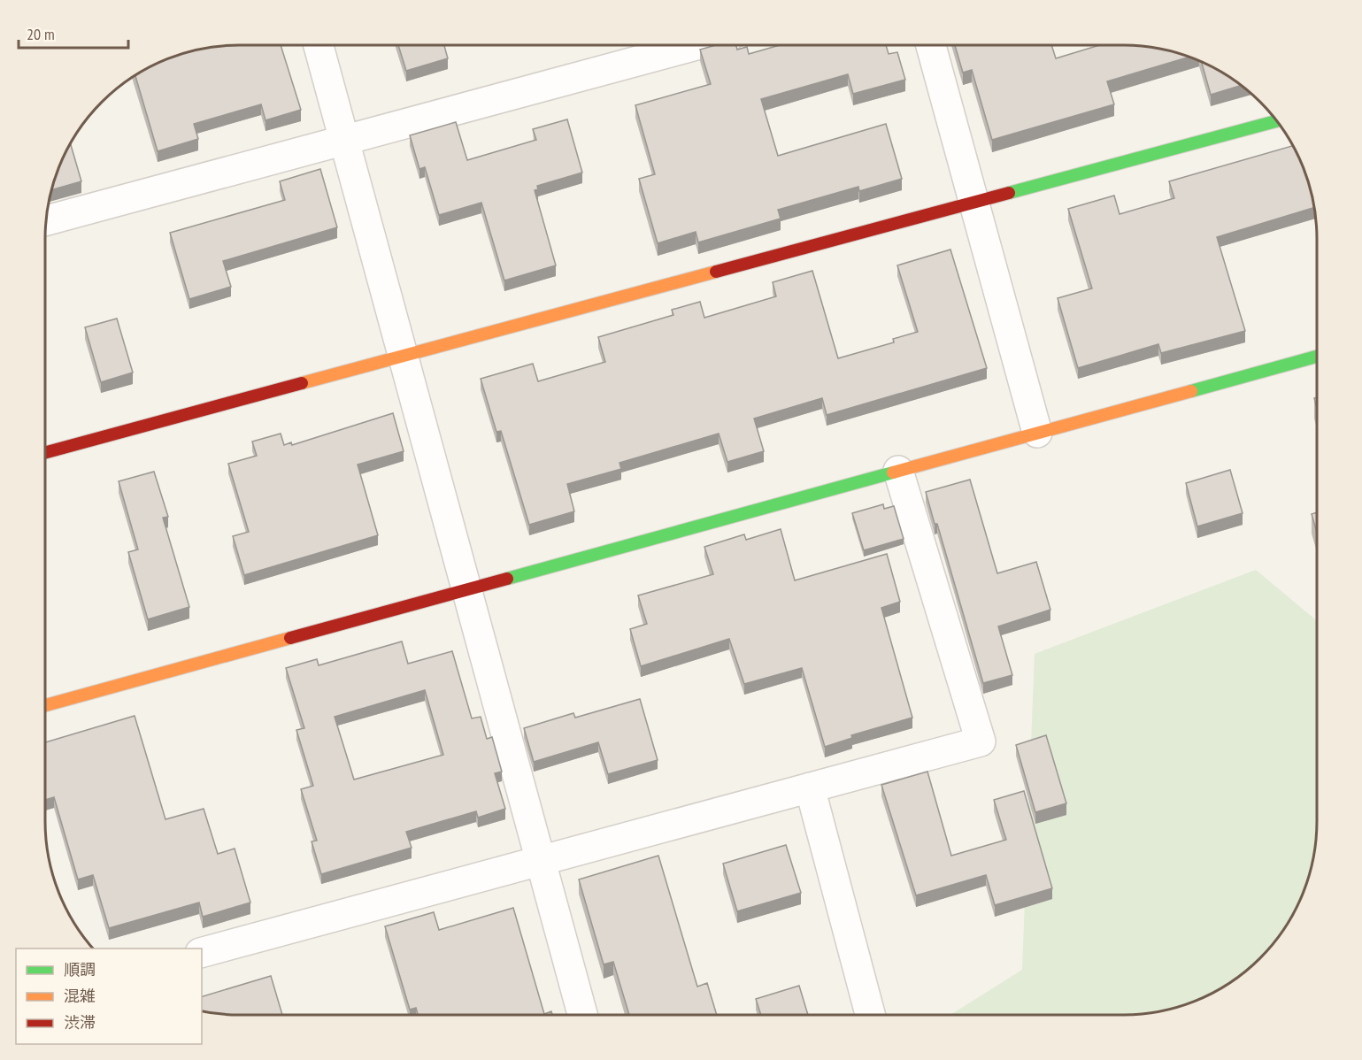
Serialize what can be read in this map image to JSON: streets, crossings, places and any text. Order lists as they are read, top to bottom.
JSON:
{
  "legend": ["順調", "混雑", "渋滞"],
  "scale_bar": "20 m"
}
